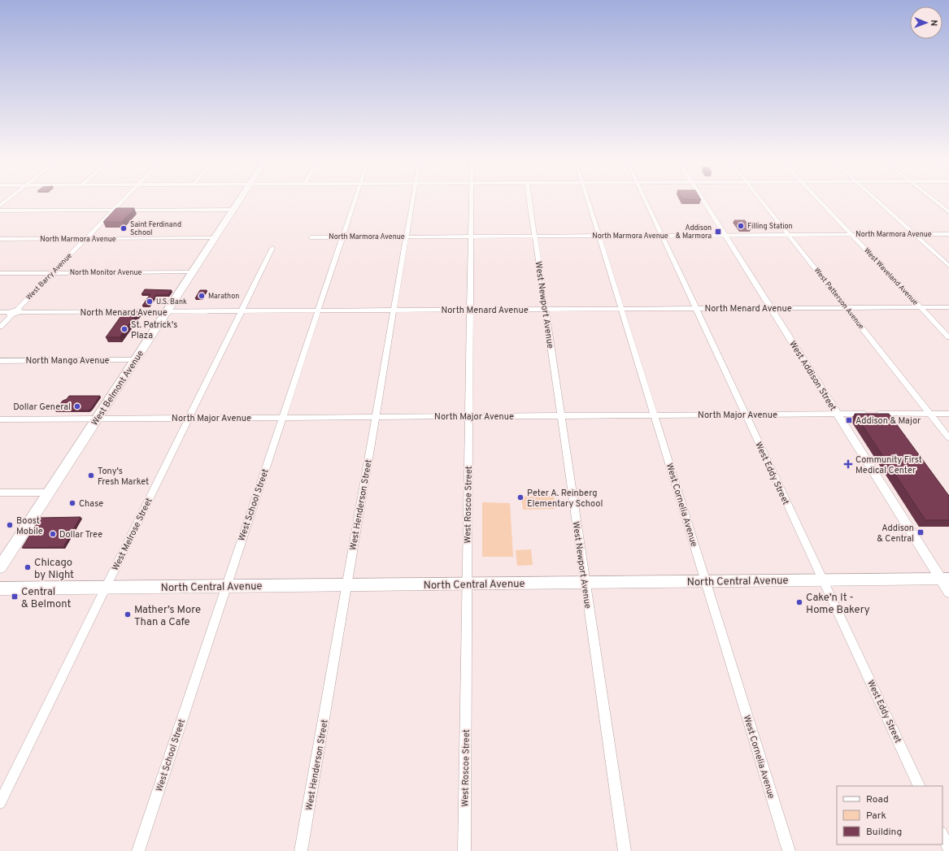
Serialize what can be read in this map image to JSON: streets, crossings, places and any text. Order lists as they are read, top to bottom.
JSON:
{
  "streets": {
    "main road": ["West Belmont Avenue", "North Central Avenue"],
    "street": [
      "North Marmora Avenue",
      "North Monitor Avenue",
      "West Barry Avenue",
      "West Waveland Avenue",
      "West Patterson Avenue",
      "West Newport Avenue",
      "North Menard Avenue",
      "North Mango Avenue",
      "West Addison Street",
      "North Major Avenue",
      "West Eddy Street",
      "West School Street",
      "West Henderson Street",
      "West Roscoe Street",
      "West Cornelia Avenue",
      "West Melrose Street"
    ]
  },
  "crossings": [
    ["North Marmora Avenue", "West Barry Avenue"],
    ["North Marmora Avenue", "West Waveland Avenue"],
    ["North Marmora Avenue", "West Patterson Avenue"],
    ["North Marmora Avenue", "West Newport Avenue"],
    ["North Marmora Avenue", "West Addison Street"],
    ["North Marmora Avenue", "West Belmont Avenue"],
    ["North Marmora Avenue", "West Eddy Street"],
    ["North Marmora Avenue", "West School Street"],
    ["North Marmora Avenue", "West Henderson Street"],
    ["North Marmora Avenue", "West Roscoe Street"],
    ["North Marmora Avenue", "West Cornelia Avenue"],
    ["North Monitor Avenue", "West Barry Avenue"],
    ["North Monitor Avenue", "West Belmont Avenue"],
    ["West Barry Avenue", "North Menard Avenue"],
    ["West Waveland Avenue", "North Menard Avenue"],
    ["West Patterson Avenue", "North Menard Avenue"],
    ["West Patterson Avenue", "North Major Avenue"],
    ["West Newport Avenue", "North Menard Avenue"],
    ["West Newport Avenue", "North Major Avenue"],
    ["West Newport Avenue", "North Central Avenue"],
    ["North Menard Avenue", "West Addison Street"],
    ["North Menard Avenue", "West Belmont Avenue"],
    ["North Menard Avenue", "West Eddy Street"],
    ["North Menard Avenue", "West School Street"],
    ["North Menard Avenue", "West Henderson Street"],
    ["North Menard Avenue", "West Roscoe Street"],
    ["North Menard Avenue", "West Cornelia Avenue"],
    ["North Menard Avenue", "West Melrose Street"],
    ["North Mango Avenue", "West Belmont Avenue"],
    ["West Addison Street", "North Major Avenue"],
    ["West Addison Street", "North Central Avenue"],
    ["West Belmont Avenue", "North Major Avenue"],
    ["North Major Avenue", "West Eddy Street"],
    ["North Major Avenue", "West School Street"],
    ["North Major Avenue", "West Henderson Street"],
    ["North Major Avenue", "West Roscoe Street"],
    ["North Major Avenue", "West Cornelia Avenue"],
    ["North Major Avenue", "West Melrose Street"],
    ["West Eddy Street", "North Central Avenue"],
    ["West School Street", "North Central Avenue"],
    ["West Henderson Street", "North Central Avenue"],
    ["West Roscoe Street", "North Central Avenue"],
    ["West Cornelia Avenue", "North Central Avenue"],
    ["West Melrose Street", "North Central Avenue"]
  ],
  "places": {
    "other": [
      "Filling Station",
      "Saint Ferdinand School",
      "Marathon",
      "U.S. Bank",
      "St. Patrick's Plaza",
      "Dollar General",
      "Tony's Fresh Market",
      "Peter A. Reinberg Elementary School",
      "Chase",
      "Boost Mobile",
      "Dollar Tree",
      "Chicago by Night",
      "Cake’n It - Home Bakery",
      "Mather’s More Than a Cafe"
    ],
    "transit": [
      "Addison & Marmora",
      "Addison & Major",
      "Addison & Central",
      "Central & Belmont"
    ],
    "health": ["Community First Medical Center"]
  },
  "legend": ["Road", "Park", "Building"],
  "north": "right"
}
